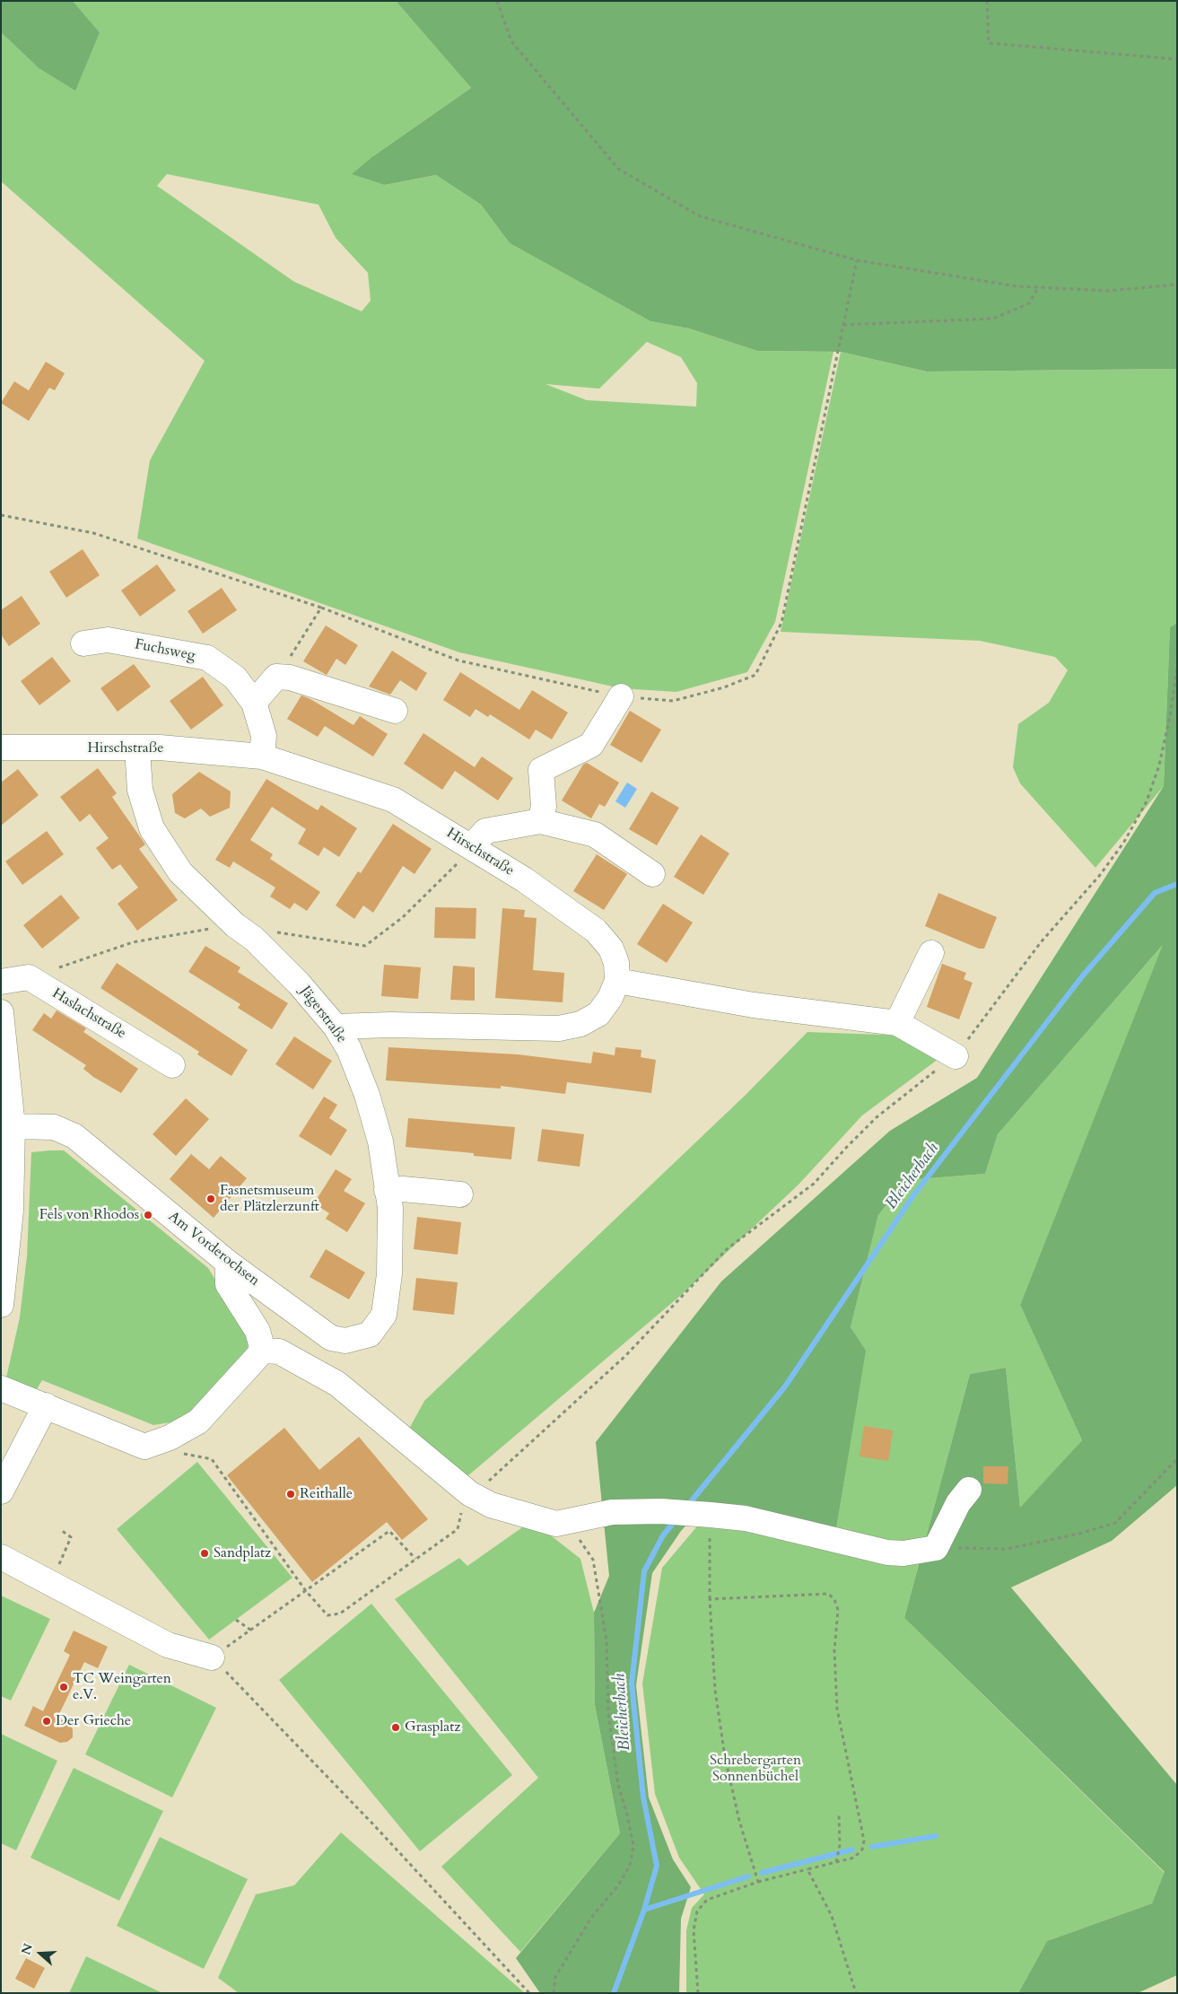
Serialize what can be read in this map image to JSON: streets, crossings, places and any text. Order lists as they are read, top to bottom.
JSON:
{
  "streets": {
    "street": [
      "Fuchsweg",
      "Hirschstraße",
      "Haslachstraße",
      "Jägerstraße",
      "Am Vorderochsen"
    ]
  },
  "crossings": [
    ["Fuchsweg", "Hirschstraße"],
    ["Hirschstraße", "Jägerstraße"],
    ["Jägerstraße", "Am Vorderochsen"]
  ],
  "water": ["Bleicherbach"],
  "parks": ["Schrebergarten Sonnenbüchel"],
  "places": [
    "Fasnetsmuseum der Plätzlerzunft",
    "Fels von Rhodos",
    "Reithalle",
    "Sandplatz",
    "TC Weingarten e.V.",
    "Der Grieche",
    "Grasplatz"
  ],
  "north": "left"
}
